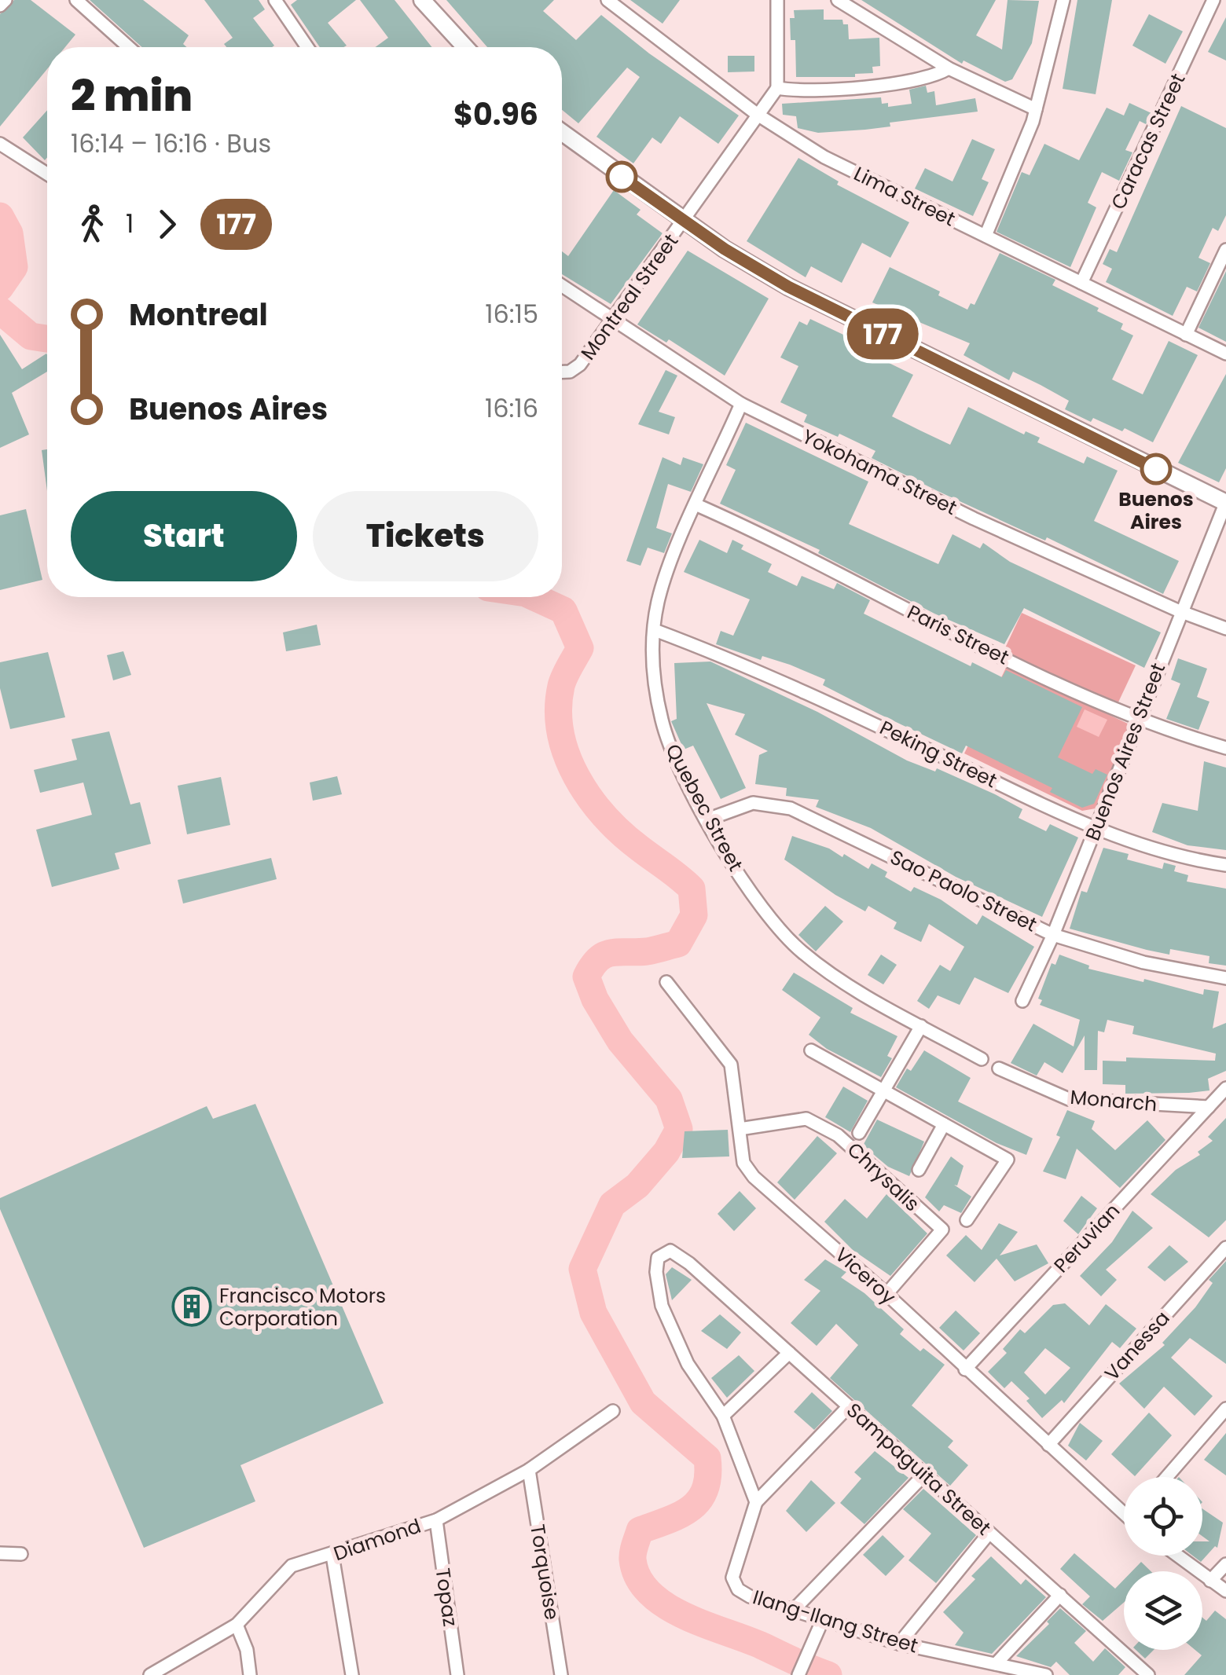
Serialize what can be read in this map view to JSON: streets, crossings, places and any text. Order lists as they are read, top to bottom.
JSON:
{
  "streets": {
    "street": [
      "Caracas Street",
      "Lima Street",
      "Montreal Street",
      "Yokohama Street",
      "Paris Street",
      "Buenos Aires Street",
      "Peking Street",
      "Quebec Street",
      "Sao Paolo Street",
      "Monarch",
      "Chrysalis",
      "Peruvian",
      "Viceroy",
      "Vanessa",
      "Sampaguita Street",
      "Diamond",
      "Torquoise",
      "Topaz",
      "Ilang-Ilang Street"
    ]
  },
  "crossings": [
    ["Caracas Street", "Lima Street"],
    ["Lima Street", "Montreal Street"],
    ["Montreal Street", "Yokohama Street"],
    ["Yokohama Street", "Buenos Aires Street"],
    ["Yokohama Street", "Quebec Street"],
    ["Paris Street", "Buenos Aires Street"],
    ["Paris Street", "Quebec Street"],
    ["Buenos Aires Street", "Peking Street"],
    ["Buenos Aires Street", "Sao Paolo Street"],
    ["Peking Street", "Quebec Street"],
    ["Quebec Street", "Sao Paolo Street"],
    ["Monarch", "Peruvian"],
    ["Chrysalis", "Viceroy"],
    ["Peruvian", "Viceroy"],
    ["Viceroy", "Vanessa"],
    ["Diamond", "Torquoise"],
    ["Diamond", "Topaz"]
  ],
  "places": {
    "other": ["Buenos Aires"],
    "building": ["Francisco Motors Corporation"]
  },
  "lines": ["bus line 177"],
  "page": {
    "on_map": "177",
    "heading": ["2 min", "16:14 – 16:16 · Bus", "$0.96"],
    "legs": ["1", "177"],
    "list": [
      {
        "name": "Montreal",
        "value": "16:15"
      },
      {
        "name": "Buenos Aires",
        "value": "16:16"
      }
    ],
    "buttons": ["Start", "Tickets"]
  }
}
